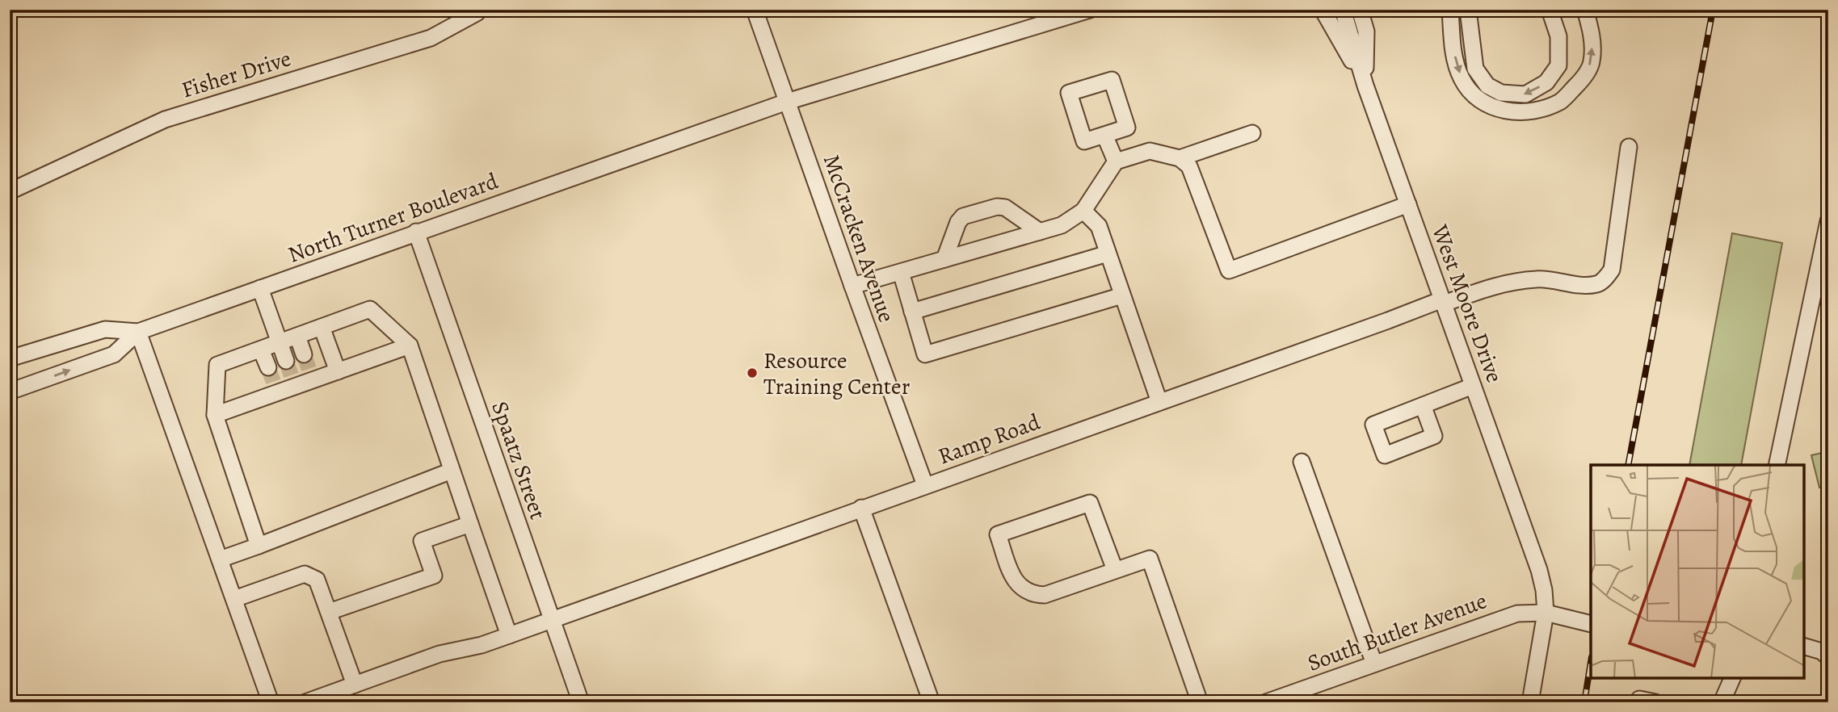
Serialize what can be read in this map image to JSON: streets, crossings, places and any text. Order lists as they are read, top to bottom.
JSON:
{
  "streets": {
    "street": [
      "Fisher Drive",
      "North Turner Boulevard",
      "McCracken Avenue",
      "West Moore Drive",
      "Ramp Road",
      "Spaatz Street",
      "South Butler Avenue"
    ]
  },
  "crossings": [
    ["North Turner Boulevard", "McCracken Avenue"],
    ["North Turner Boulevard", "Spaatz Street"],
    ["McCracken Avenue", "Ramp Road"],
    ["West Moore Drive", "Ramp Road"],
    ["West Moore Drive", "South Butler Avenue"],
    ["Ramp Road", "Spaatz Street"]
  ],
  "places": ["Resource Training Center"]
}
